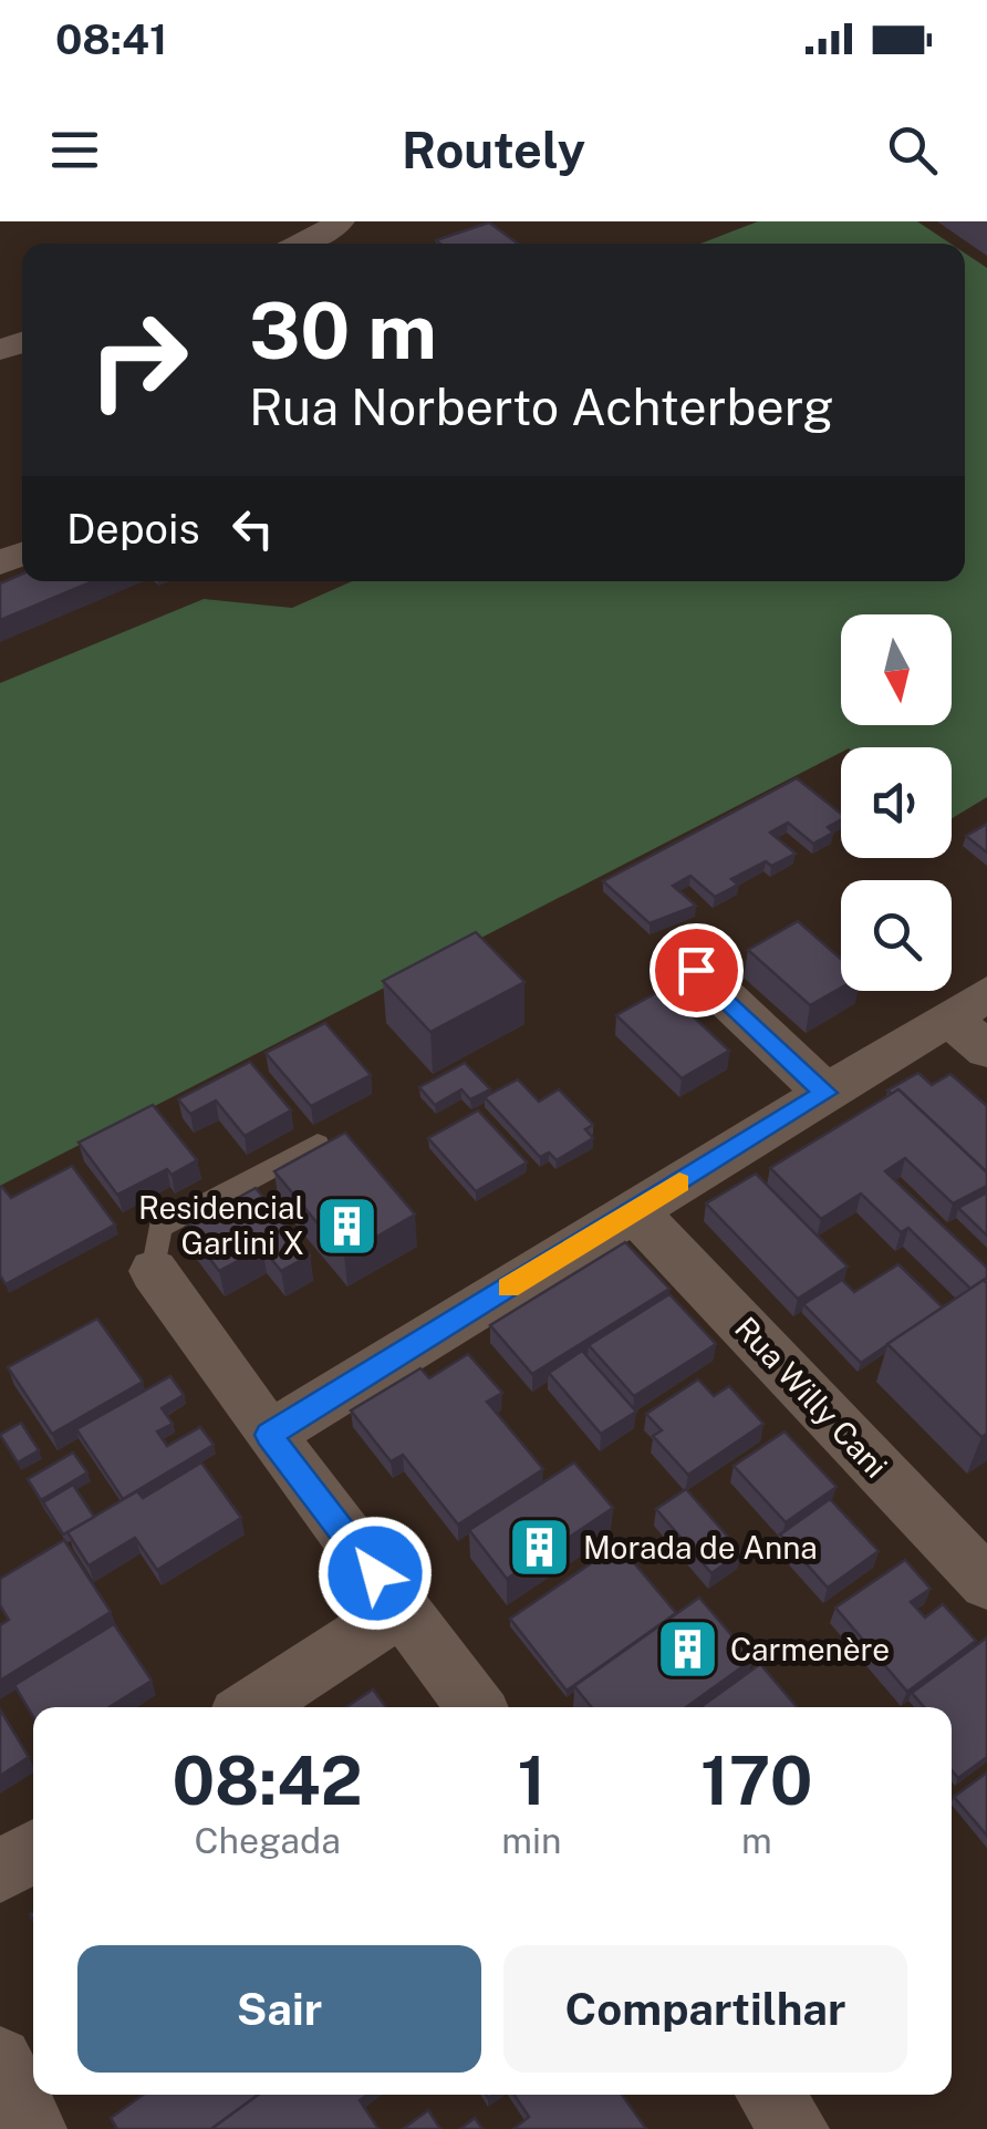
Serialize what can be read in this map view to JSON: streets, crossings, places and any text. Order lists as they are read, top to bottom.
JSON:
{
  "streets": {
    "street": ["Rua Willy Cani"]
  },
  "places": {
    "building": ["Residencial Garlini X", "Morada de Anna", "Carmenère"]
  },
  "north": "bottom",
  "page": {
    "status": "08:41",
    "header": "Routely",
    "turn": ["30 m", "Rua Norberto Achterberg"],
    "then": "Depois",
    "eta": [
      "08:42",
      "Chegada",
      "1",
      "min",
      "170",
      "m"
    ],
    "buttons": ["Sair", "Compartilhar"]
  }
}
